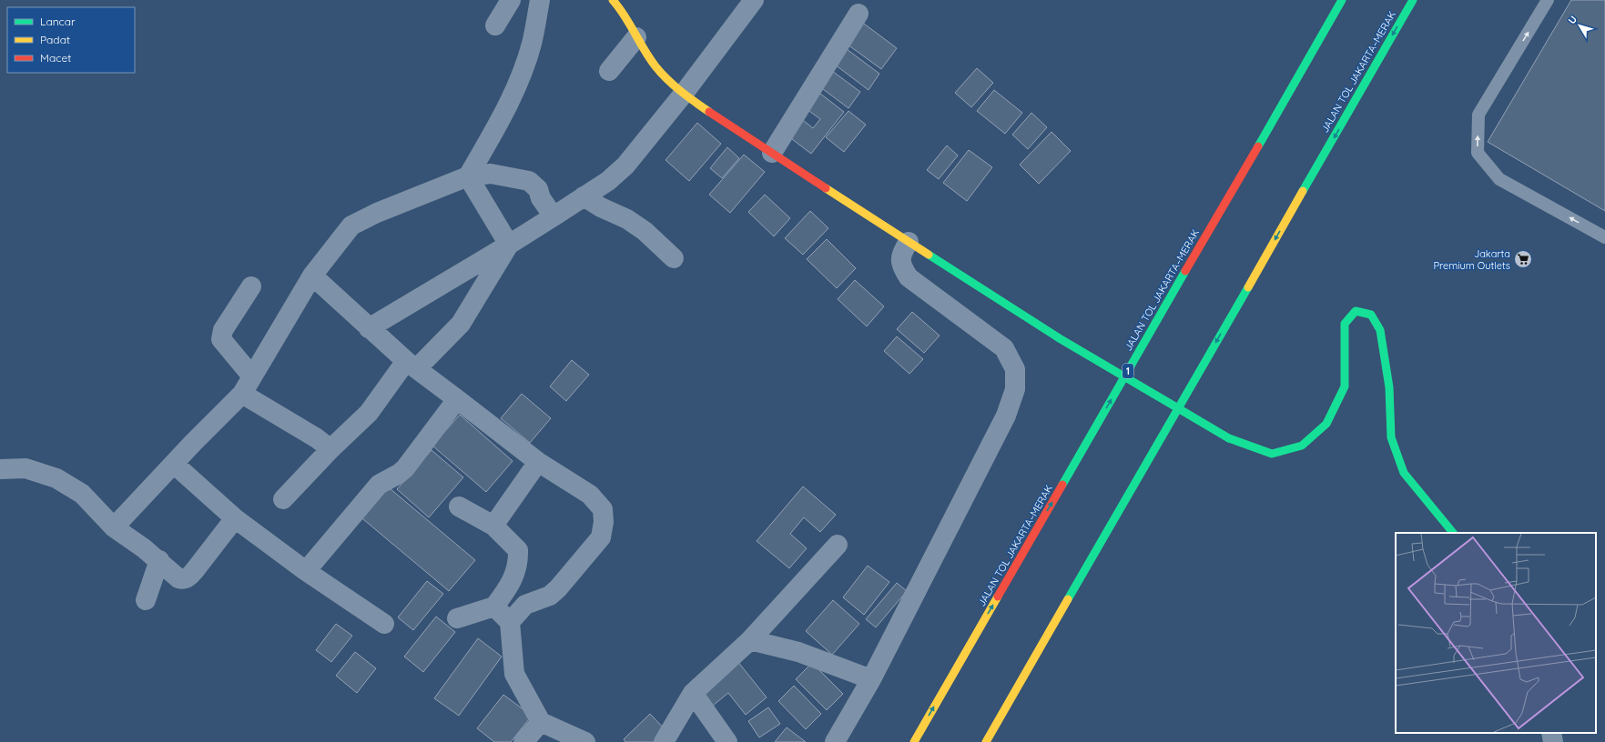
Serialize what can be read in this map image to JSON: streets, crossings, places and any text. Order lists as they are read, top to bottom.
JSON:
{
  "streets": {
    "main road": ["JALAN TOL JAKARTA–MERAK", "1"]
  },
  "places": {
    "supermarket": ["Jakarta Premium Outlets"]
  },
  "legend": ["Lancar", "Padat", "Macet"],
  "north": "top left"
}
